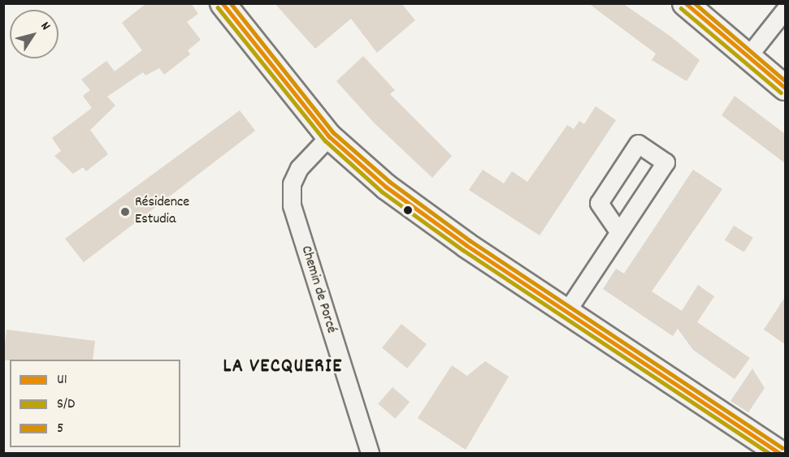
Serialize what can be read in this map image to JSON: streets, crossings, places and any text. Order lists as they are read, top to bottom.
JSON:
{
  "streets": {
    "street": ["Chemin de Porcé"]
  },
  "districts": ["LA VECQUERIE"],
  "places": ["Résidence Estudia"],
  "lines": ["transit line U1", "transit line 5", "transit line S/D"],
  "legend": ["U1", "S/D", "5"],
  "north": "top right"
}
